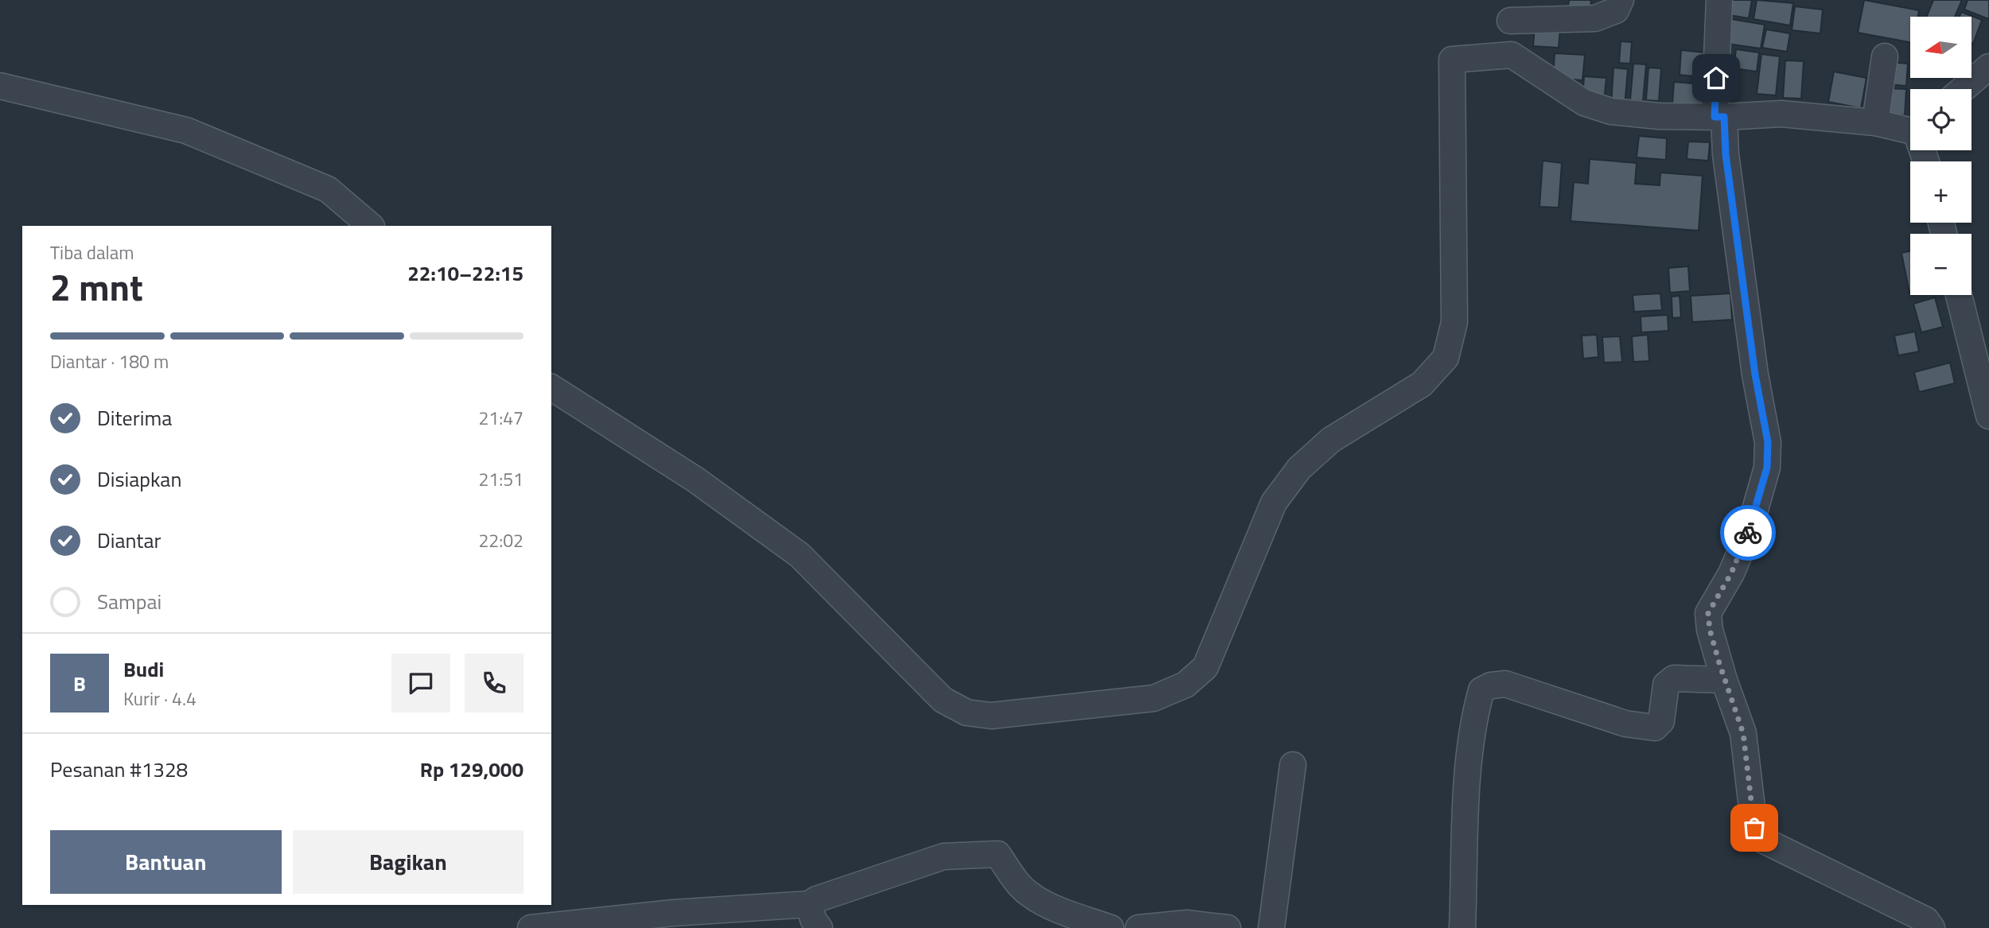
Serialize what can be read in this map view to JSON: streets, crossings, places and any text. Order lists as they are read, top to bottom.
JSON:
{
  "north": "left",
  "page": {
    "map_buttons": ["+", "−"],
    "heading": ["2 mnt", "Tiba dalam", "22:10–22:15"],
    "panel": [
      "Budi",
      "Kurir · 4.4",
      "Pesanan #1328",
      "Rp 129,000"
    ],
    "bar": "Diantar · 180 m",
    "list": [
      ["Diterima", "21:47"],
      ["Disiapkan", "21:51"],
      ["Diantar", "22:02"],
      "Sampai"
    ],
    "round": "B",
    "buttons": ["Bantuan", "Bagikan"]
  }
}
